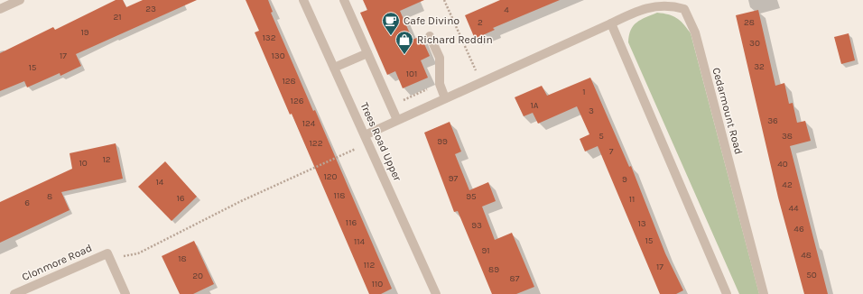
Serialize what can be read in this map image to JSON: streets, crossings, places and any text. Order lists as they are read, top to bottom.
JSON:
{
  "streets": {
    "street": ["Cedarmount Road", "Trees Road Upper", "Clonmore Road"]
  },
  "crossings": [
    ["Cedarmount Road", "Trees Road Upper"]
  ],
  "places": {
    "cafe": ["Cafe Divino"],
    "shop": ["Richard Reddin"]
  },
  "house_numbers": [
    "23",
    "4",
    "21",
    "2",
    "28",
    "19",
    "132",
    "30",
    "17",
    "130",
    "32",
    "15",
    "101",
    "128",
    "1",
    "126",
    "1A",
    "3",
    "36",
    "124",
    "5",
    "38",
    "99",
    "122",
    "7",
    "12",
    "10",
    "40",
    "120",
    "97",
    "9",
    "14",
    "42",
    "118",
    "8",
    "95",
    "16",
    "11",
    "6",
    "44",
    "116",
    "13",
    "93",
    "46",
    "15",
    "114",
    "91",
    "48",
    "18",
    "112",
    "17",
    "89",
    "50",
    "20",
    "87",
    "110"
  ]
}
